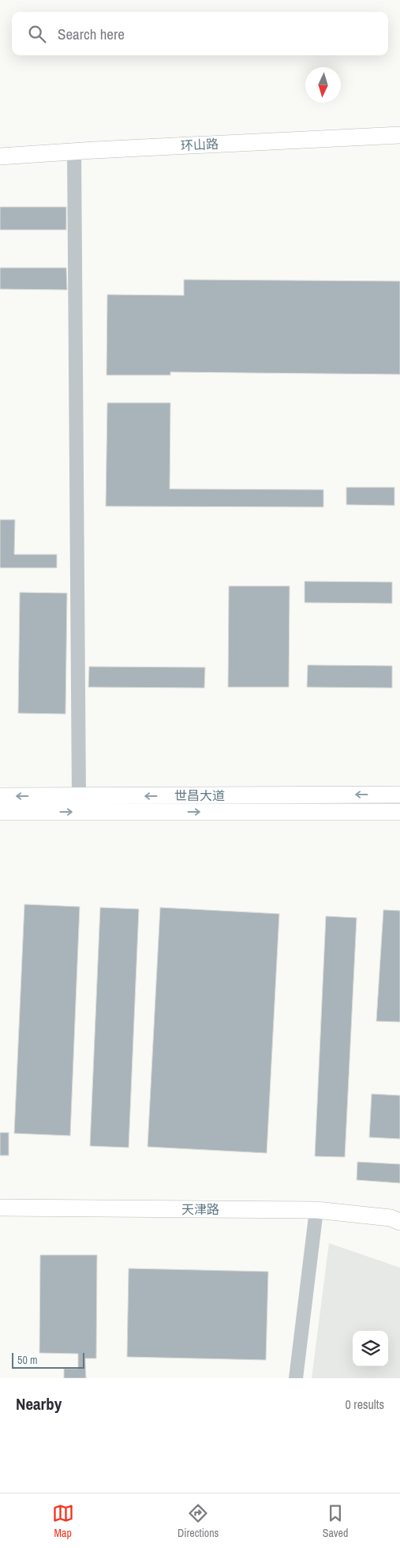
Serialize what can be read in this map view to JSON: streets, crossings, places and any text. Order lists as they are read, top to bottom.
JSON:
{
  "streets": {
    "main road": ["环山路", "世昌大道", "天津路"]
  },
  "scale_bar": "50 m",
  "north": "bottom",
  "page": {
    "search": "Search here",
    "scale": "50 m",
    "heading": ["Nearby", "0 results"],
    "nav": ["Map", "Directions", "Saved"]
  }
}
